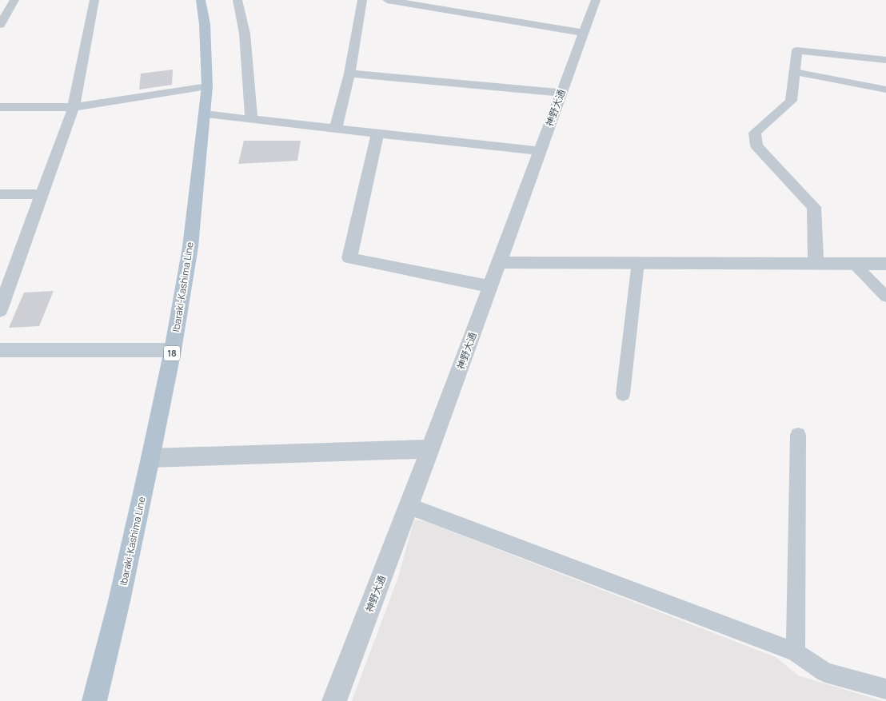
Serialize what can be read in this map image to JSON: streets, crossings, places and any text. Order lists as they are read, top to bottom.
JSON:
{
  "streets": {
    "main road": ["Ibaraki-Kashima Line", "18"],
    "street": ["神野大通"]
  }
}
